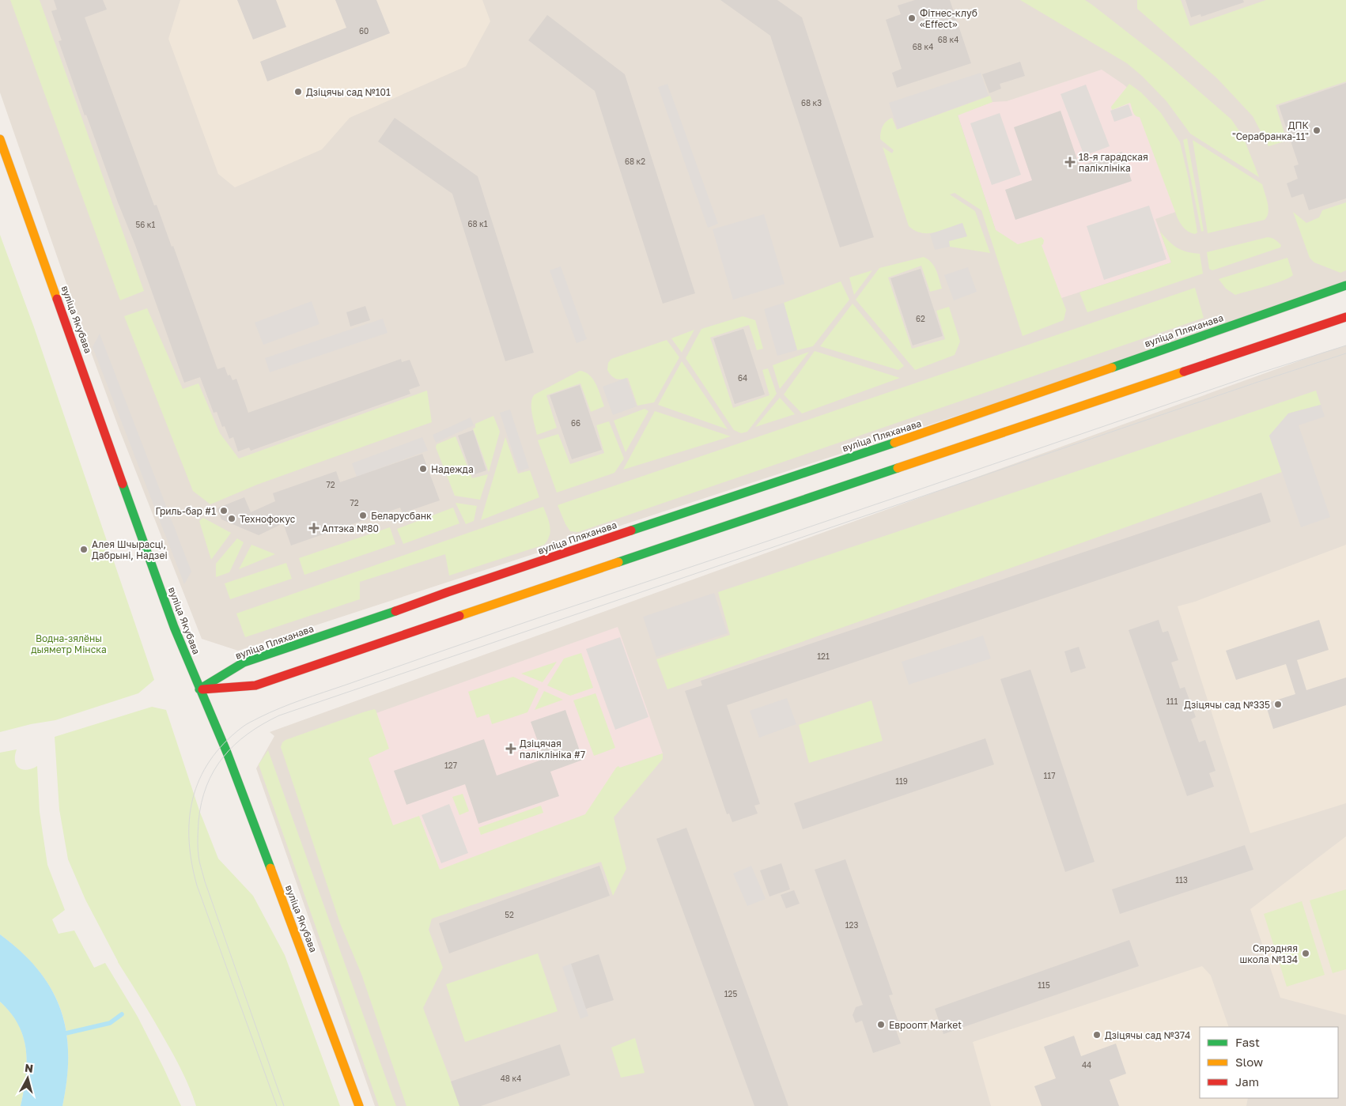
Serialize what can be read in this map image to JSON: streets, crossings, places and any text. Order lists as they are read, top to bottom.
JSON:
{
  "streets": {
    "main road": ["вуліца Якубава", "вуліца Пляханава"]
  },
  "crossings": [
    ["вуліца Якубава", "вуліца Пляханава"]
  ],
  "parks": ["Водна-зялёны дыяметр Мінска"],
  "places": {
    "other": [
      "Фітнес-клуб «Effect»",
      "Дзіцячы сад №101",
      "ДПК \"Серабранка-11\"",
      "Надежда",
      "Гриль-бар #1",
      "Беларусбанк",
      "Технофокус",
      "Алея Шчырасці, Дабрыні, Надзеі",
      "Дзіцячы сад №335",
      "Сярэдняя школа №134",
      "Евроопт Market",
      "Дзіцячы сад №374"
    ],
    "health": ["18-я гарадская паліклініка", "Аптэка №80", "Дзіцячая паліклініка #7"]
  },
  "house_numbers": [
    "60",
    "68 к4",
    "68 к4",
    "68 к3",
    "68 к2",
    "68 к1",
    "56 к1",
    "62",
    "64",
    "66",
    "72",
    "72",
    "121",
    "111",
    "127",
    "117",
    "119",
    "113",
    "52",
    "123",
    "115",
    "125",
    "44",
    "48 к4"
  ],
  "legend": ["Fast", "Slow", "Jam"],
  "north": "top"
}
